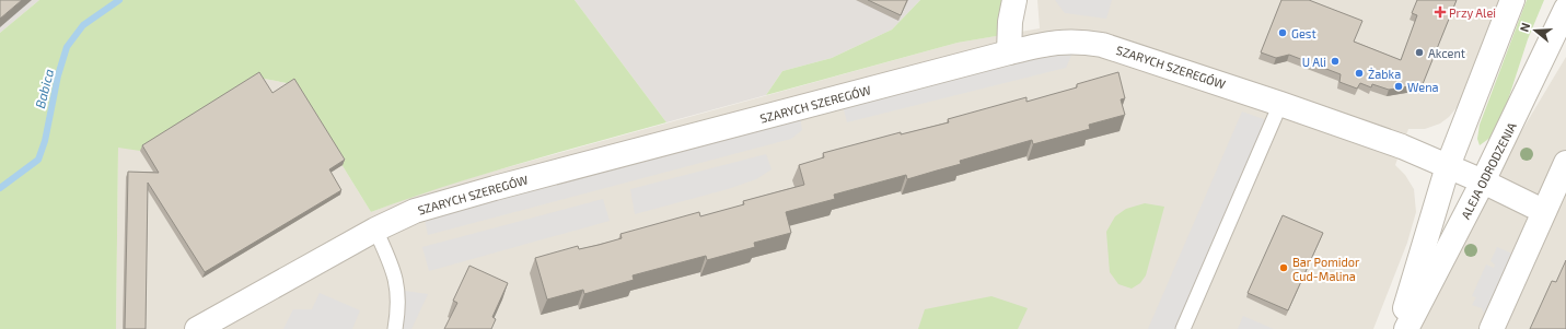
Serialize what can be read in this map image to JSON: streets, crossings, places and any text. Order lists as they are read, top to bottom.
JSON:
{
  "streets": {
    "street": ["SZARYCH SZEREGÓW", "ALEJA ODRODZENIA"]
  },
  "crossings": [
    ["SZARYCH SZEREGÓW", "ALEJA ODRODZENIA"]
  ],
  "water": ["Babica"],
  "places": {
    "health": ["Przy Alei"],
    "other": [
      "Gest",
      "Akcent",
      "U Ali",
      "Żabka",
      "Wena",
      "Bar Pomidor Cud-Malina"
    ]
  },
  "north": "left"
}
